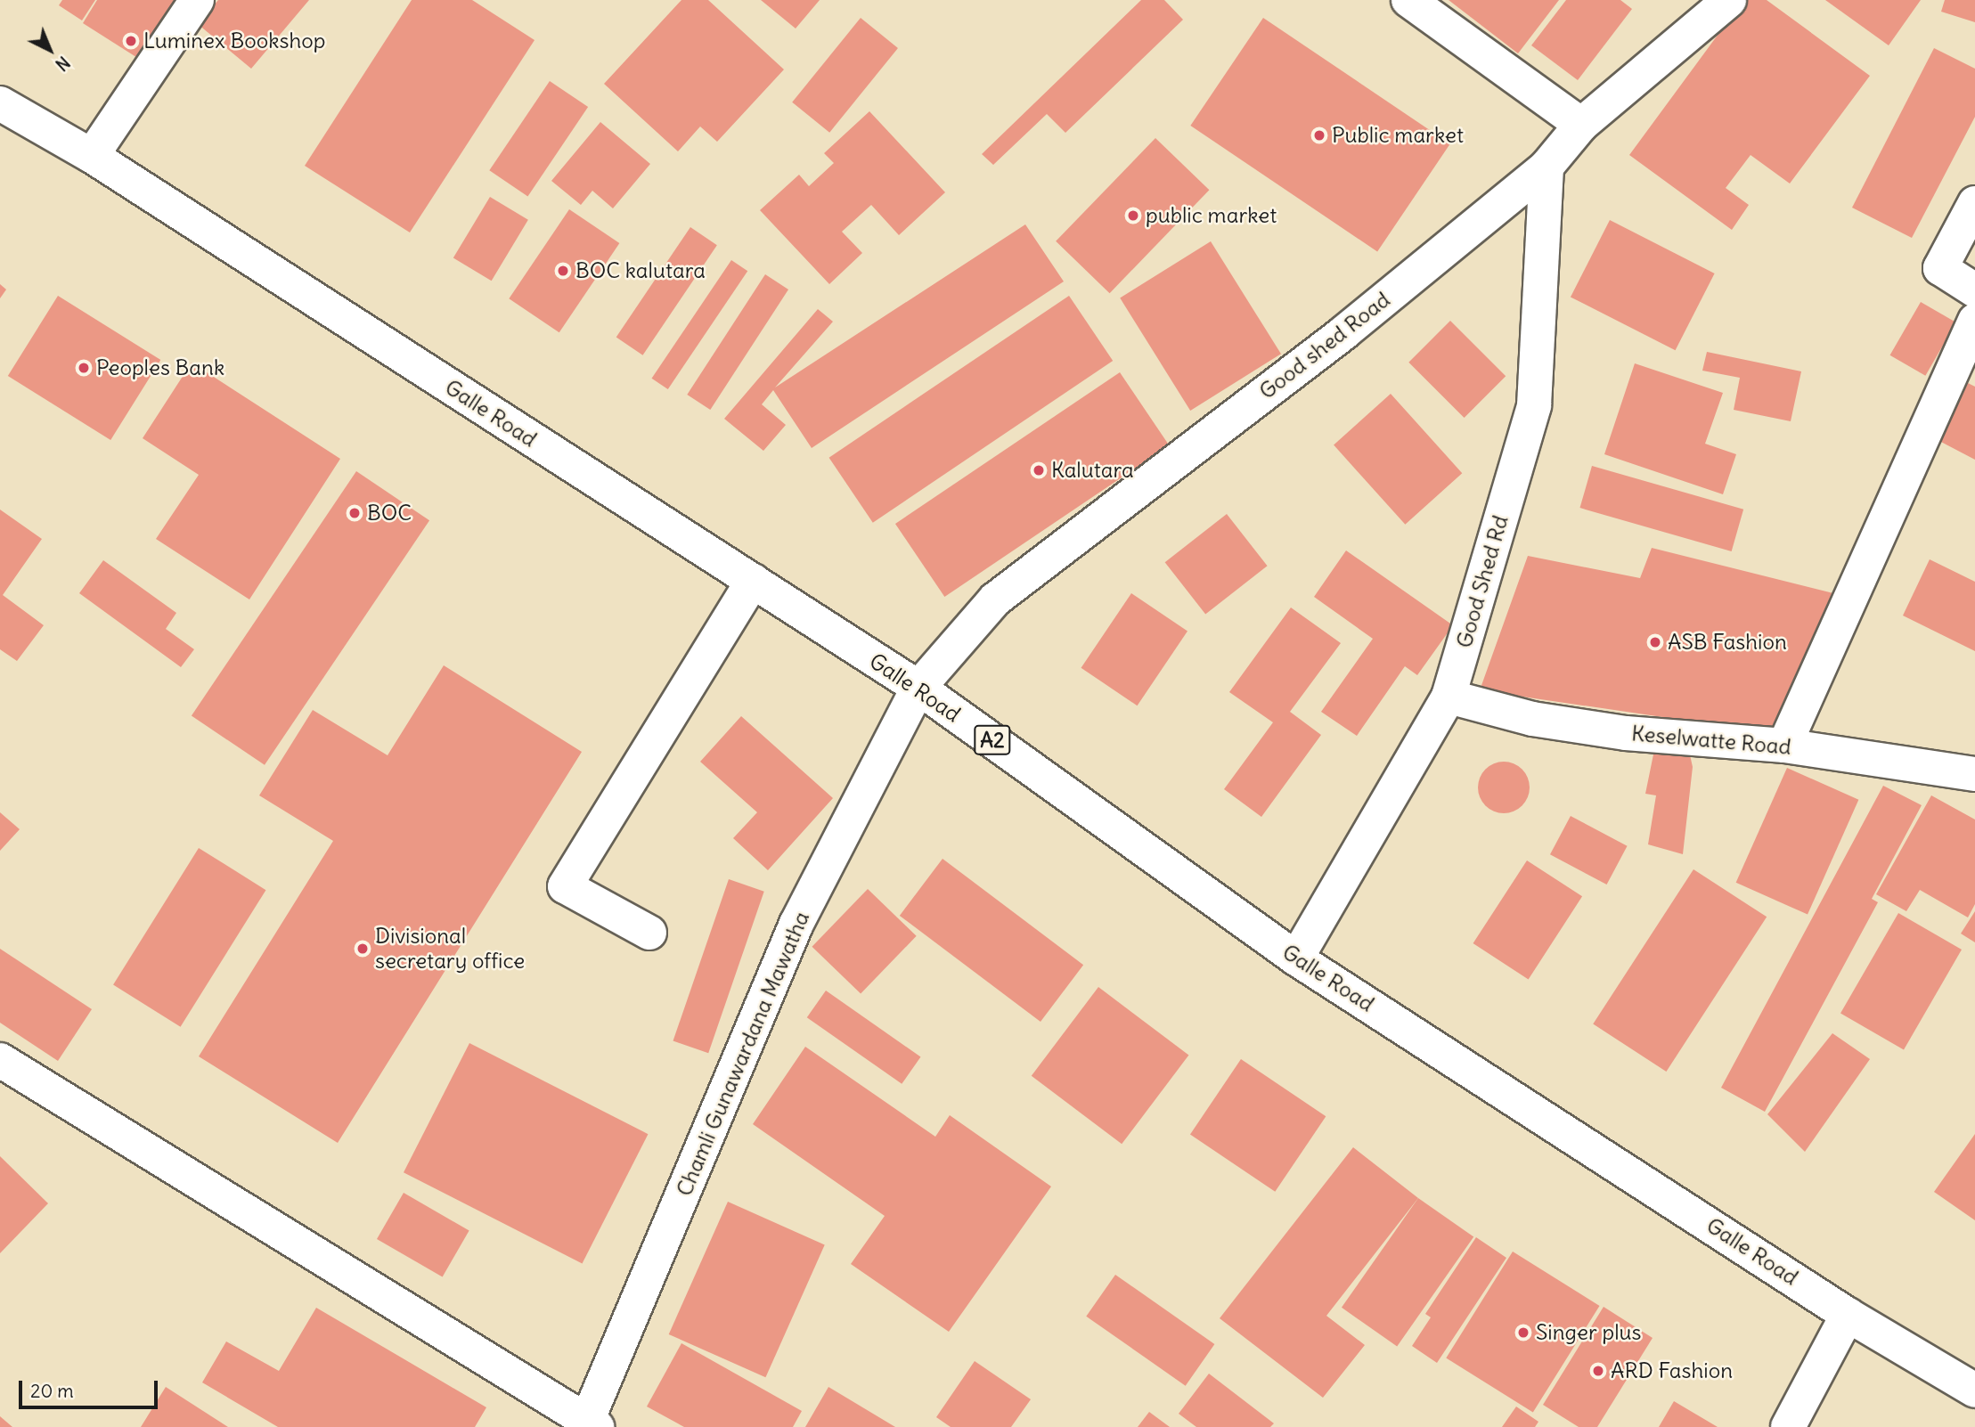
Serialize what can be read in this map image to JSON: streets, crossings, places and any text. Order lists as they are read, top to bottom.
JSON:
{
  "streets": {
    "main road": [
      "Good shed Road",
      "Galle Road",
      "Good Shed Rd",
      "A2",
      "Keselwatte Road",
      "Chamli Gunawardana Mawatha"
    ]
  },
  "crossings": [
    ["Good shed Road", "Galle Road"],
    ["Good shed Road", "Good Shed Rd"],
    ["Good shed Road", "Chamli Gunawardana Mawatha"],
    ["Galle Road", "Good Shed Rd"],
    ["Galle Road", "Chamli Gunawardana Mawatha"],
    ["Good Shed Rd", "Keselwatte Road"]
  ],
  "places": [
    "Luminex Bookshop",
    "Public market",
    "public market",
    "BOC kalutara",
    "Peoples Bank",
    "Kalutara",
    "BOC",
    "ASB Fashion",
    "Divisional secretary office",
    "Singer plus",
    "ARD Fashion"
  ],
  "scale_bar": "20 m",
  "north": "bottom right"
}
